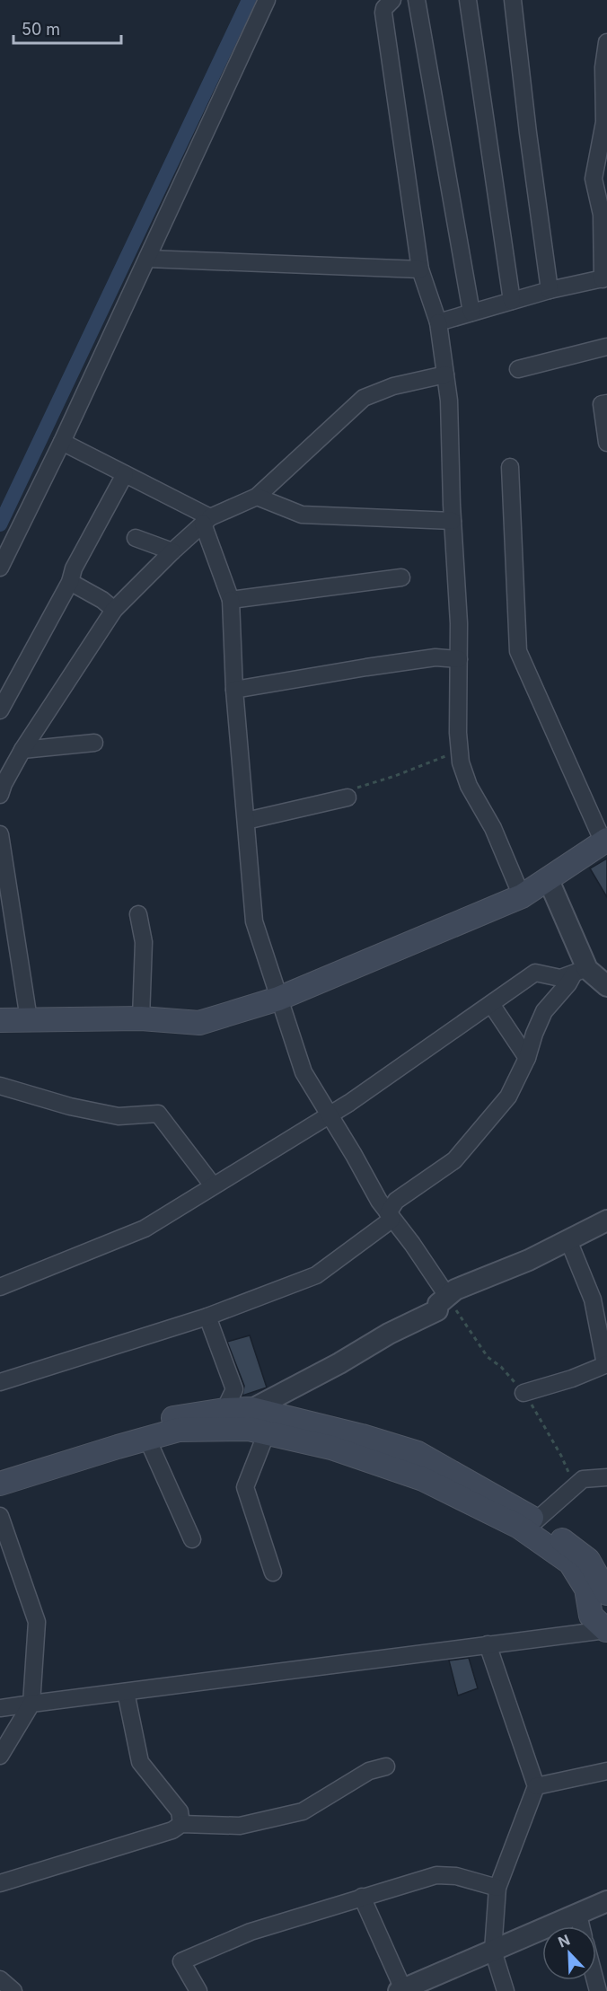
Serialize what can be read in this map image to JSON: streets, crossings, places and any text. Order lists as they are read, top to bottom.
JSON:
{
  "scale_bar": "50 m",
  "north": "top left"
}
